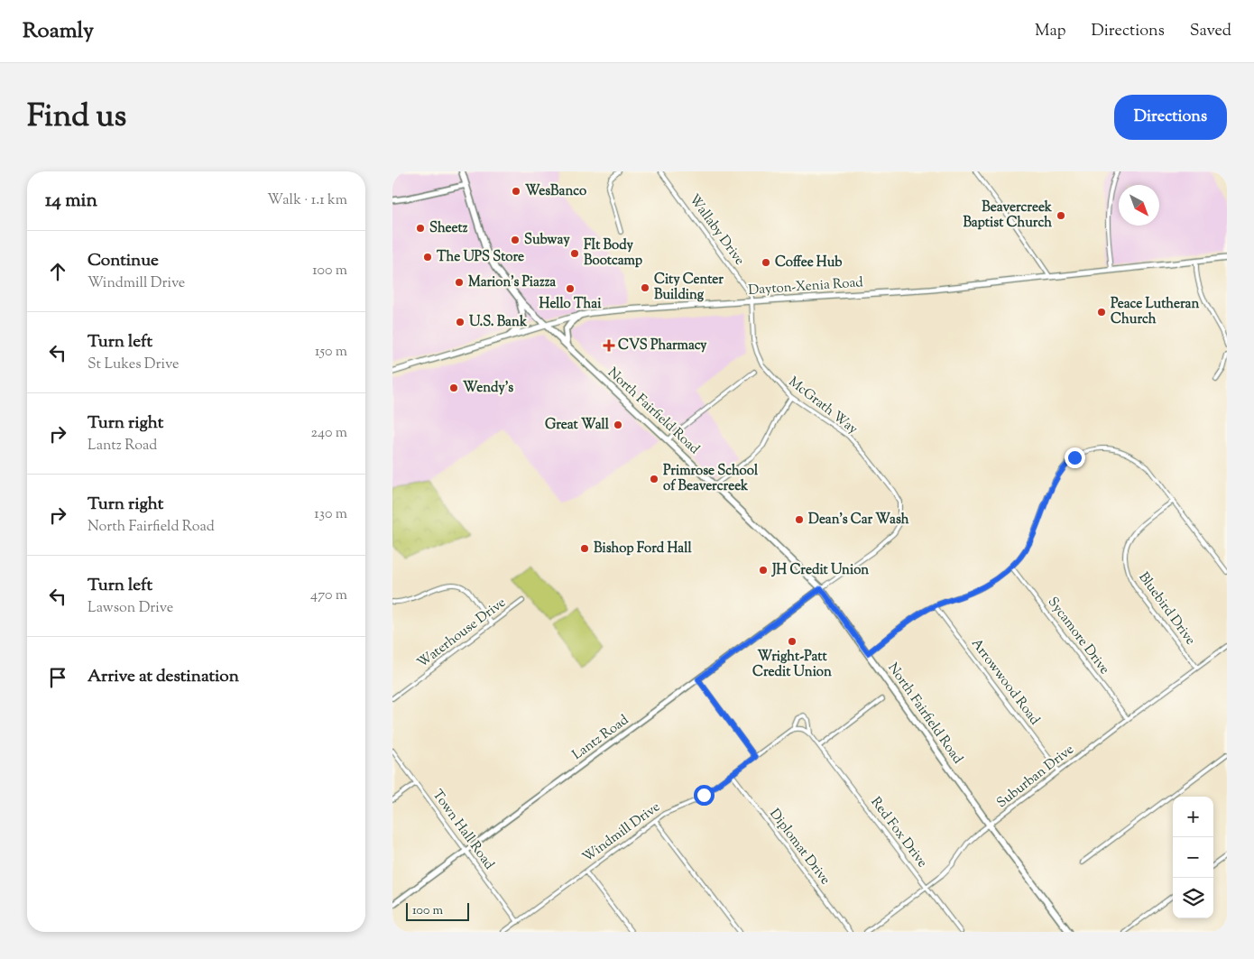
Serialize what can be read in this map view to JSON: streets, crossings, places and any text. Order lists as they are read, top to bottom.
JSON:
{
  "streets": {
    "main road": ["Dayton-Xenia Road", "North Fairfield Road"],
    "street": [
      "Wallaby Drive",
      "McGrath Way",
      "Bluebird Drive",
      "Waterhouse Drive",
      "Sycamore Drive",
      "Arrowwood Road",
      "Lantz Road",
      "Suburban Drive",
      "Town Hall Road",
      "Windmill Drive",
      "Red Fox Drive",
      "Diplomat Drive"
    ]
  },
  "crossings": [
    ["Wallaby Drive", "Dayton-Xenia Road"],
    ["Wallaby Drive", "McGrath Way"],
    ["Dayton-Xenia Road", "McGrath Way"],
    ["Dayton-Xenia Road", "North Fairfield Road"],
    ["McGrath Way", "North Fairfield Road"],
    ["McGrath Way", "Lantz Road"],
    ["North Fairfield Road", "Lantz Road"],
    ["North Fairfield Road", "Suburban Drive"],
    ["Bluebird Drive", "Suburban Drive"],
    ["Sycamore Drive", "Suburban Drive"],
    ["Arrowwood Road", "Suburban Drive"],
    ["Lantz Road", "Town Hall Road"],
    ["Suburban Drive", "Red Fox Drive"],
    ["Town Hall Road", "Windmill Drive"],
    ["Windmill Drive", "Diplomat Drive"]
  ],
  "places": {
    "other": [
      "WesBanco",
      "Beavercreek Baptist Church",
      "Sheetz",
      "Subway",
      "FIt Body Bootcamp",
      "The UPS Store",
      "Coffee Hub",
      "Marion's Piazza",
      "City Center Building",
      "Hello Thai",
      "Peace Lutheran Church",
      "U.S. Bank",
      "Wendy's",
      "Great Wall",
      "Primrose School of Beavercreek",
      "Dean's Car Wash",
      "Bishop Ford Hall",
      "JH Credit Union",
      "Wright-Patt Credit Union"
    ],
    "health": ["CVS Pharmacy"]
  },
  "scale_bar": "100 m",
  "north": "bottom right",
  "page": {
    "header": "Roamly",
    "nav": ["Map", "Directions", "Saved"],
    "title": "Find us",
    "buttons": "Directions",
    "heading": ["14 min", "Walk · 1.1 km"],
    "list": [
      ["Continue", "Windmill Drive", "100 m"],
      ["Turn left", "St Lukes Drive", "150 m"],
      ["Turn right", "Lantz Road", "240 m"],
      ["Turn right", "North Fairfield Road", "130 m"],
      ["Turn left", "Lawson Drive", "470 m"],
      "Arrive at destination"
    ],
    "map_buttons": ["+", "−"],
    "scale": "100 m"
  }
}
